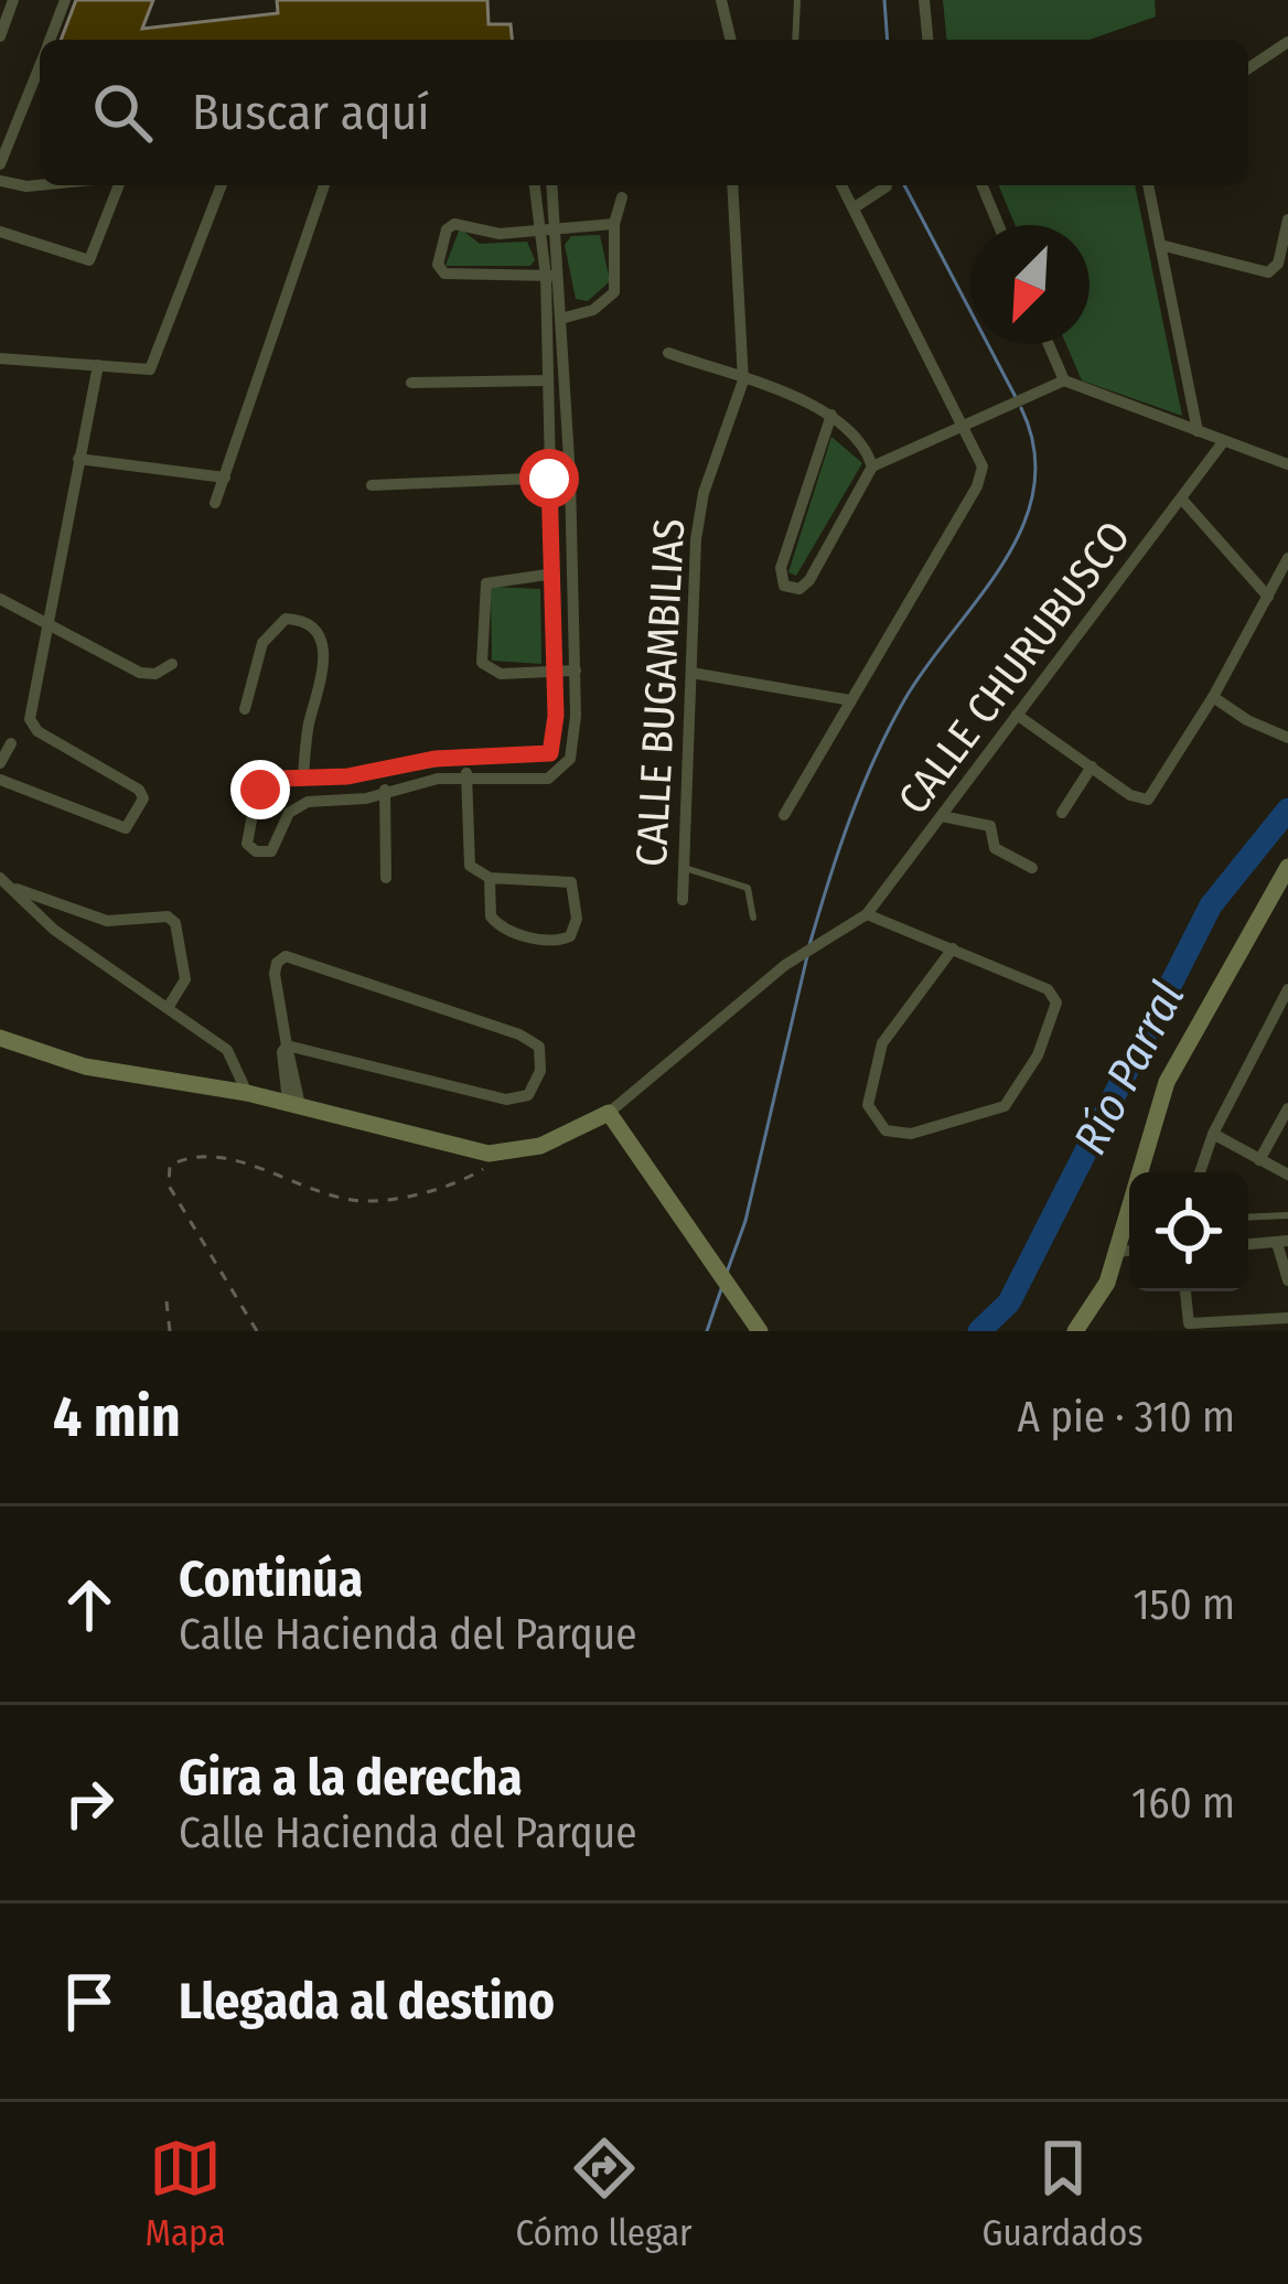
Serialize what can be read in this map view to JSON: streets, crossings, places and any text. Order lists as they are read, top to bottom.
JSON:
{
  "streets": {
    "street": ["CALLE CHURUBUSCO", "CALLE BUGAMBILIAS"]
  },
  "water": ["Río Parral"],
  "north": "bottom left",
  "page": {
    "search": "Buscar aquí",
    "heading": ["4 min", "A pie · 310 m"],
    "list": [
      ["Continúa", "Calle Hacienda del Parque", "150 m"],
      ["Gira a la derecha", "Calle Hacienda del Parque", "160 m"],
      "Llegada al destino"
    ],
    "nav": ["Mapa", "Cómo llegar", "Guardados"]
  }
}
